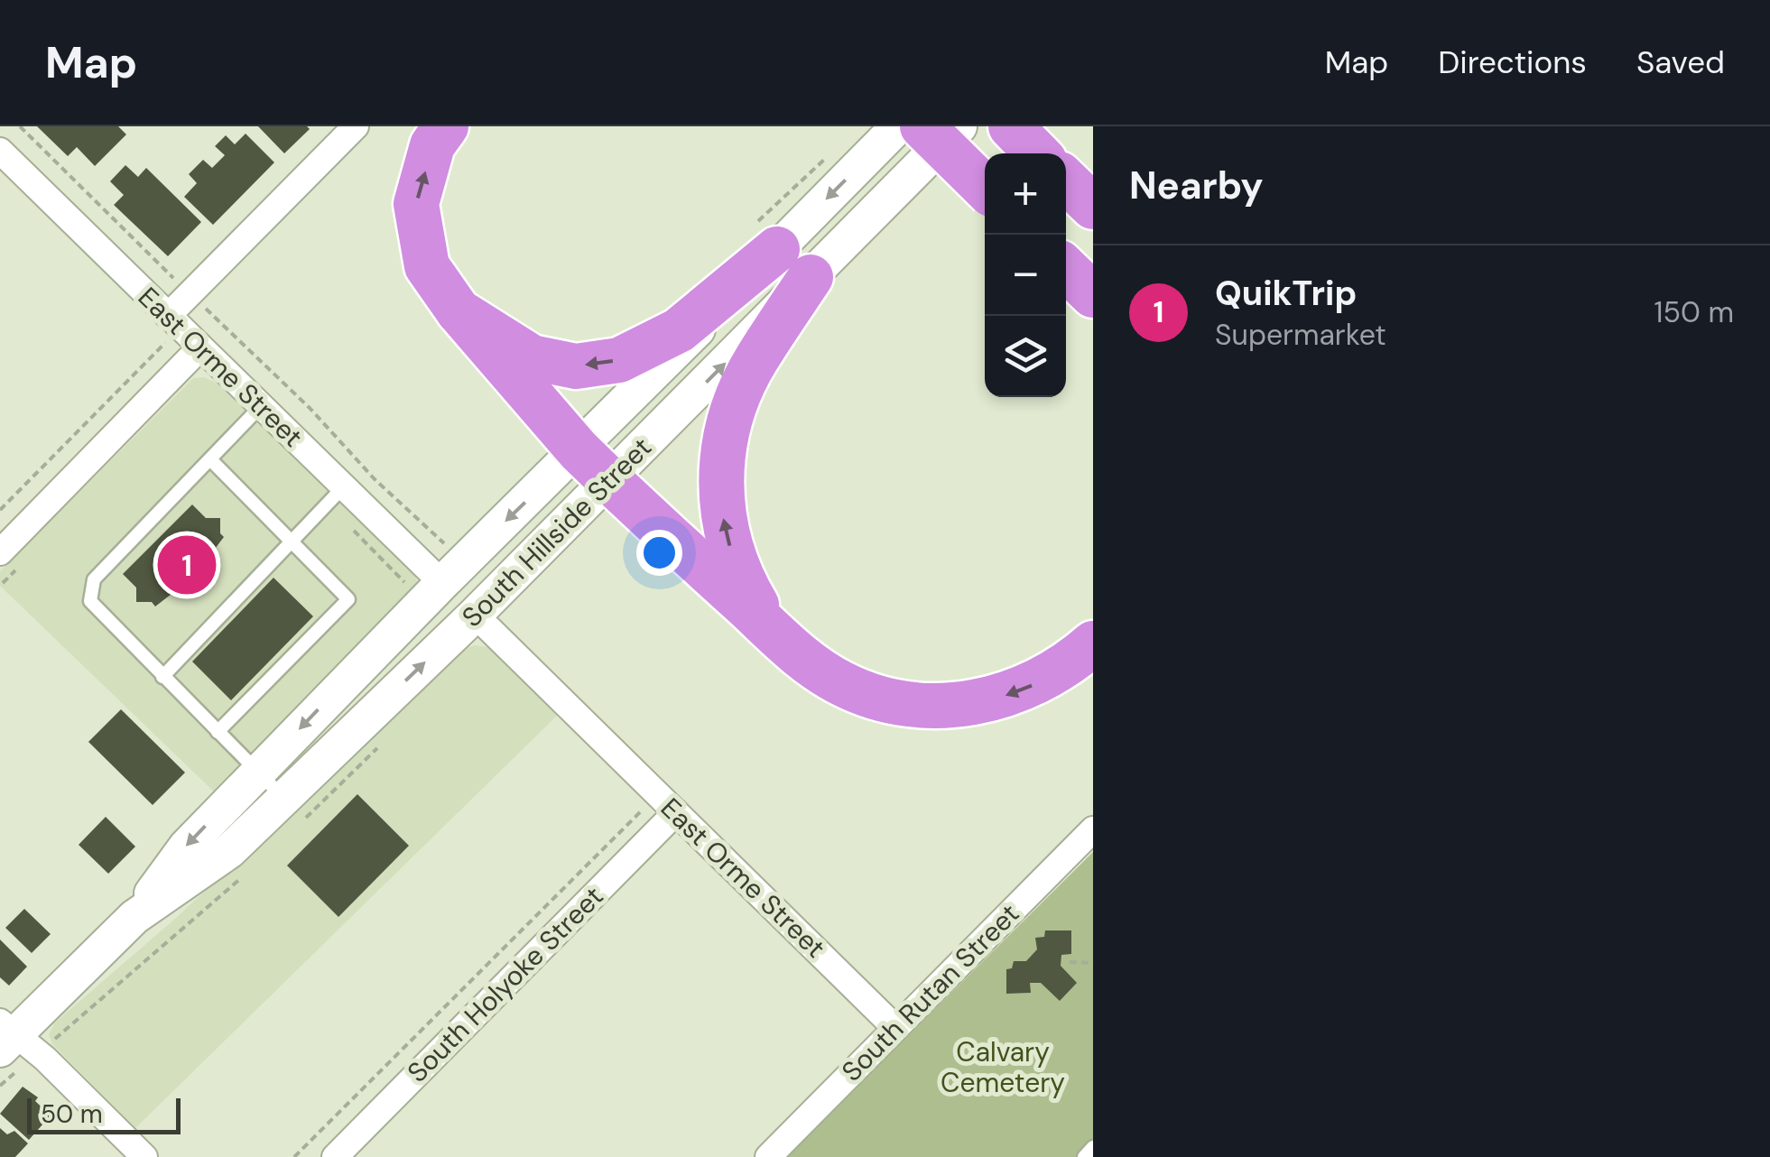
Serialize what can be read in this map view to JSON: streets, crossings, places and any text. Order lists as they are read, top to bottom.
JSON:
{
  "streets": {
    "main road": ["South Hillside Street"],
    "street": ["East Orme Street", "South Holyoke Street", "South Rutan Street"]
  },
  "crossings": [
    ["East Orme Street", "South Hillside Street"],
    ["East Orme Street", "South Holyoke Street"],
    ["East Orme Street", "South Rutan Street"]
  ],
  "parks": ["Calvary Cemetery"],
  "scale_bar": "50 m",
  "page": {
    "header": "Map",
    "nav": ["Map", "Directions", "Saved"],
    "heading": "Nearby",
    "map_buttons": ["+", "−"],
    "list": [
      {
        "mark": "1",
        "name": "QuikTrip",
        "note": "Supermarket",
        "value": "150 m"
      }
    ],
    "pins": "1",
    "scale": "50 m"
  }
}
